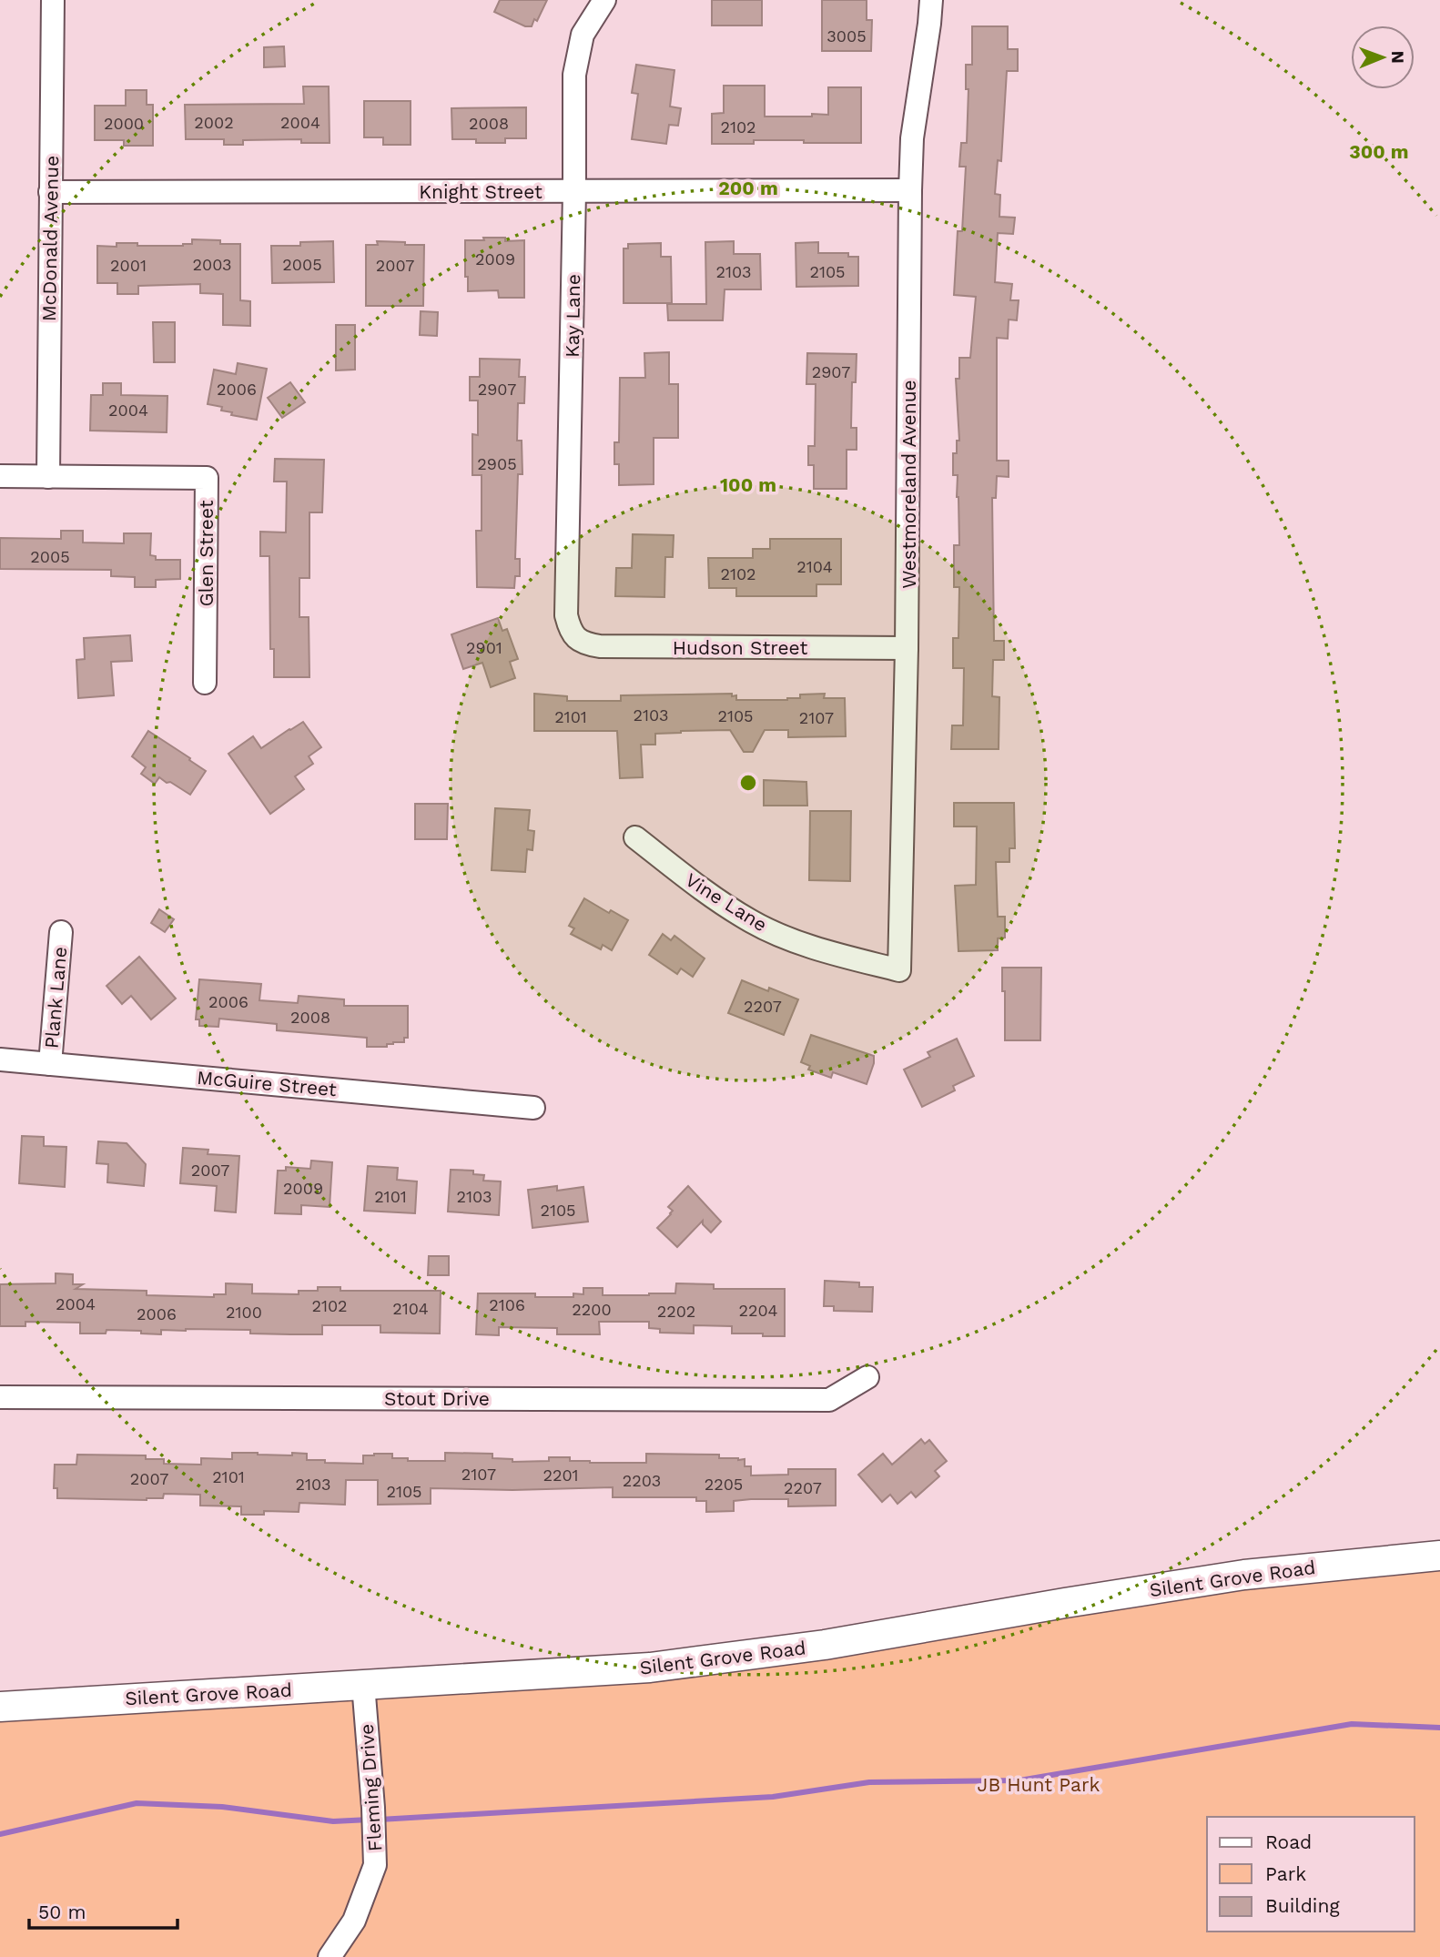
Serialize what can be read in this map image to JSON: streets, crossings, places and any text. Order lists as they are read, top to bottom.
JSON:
{
  "streets": {
    "street": [
      "Knight Street",
      "McDonald Avenue",
      "Kay Lane",
      "Westmoreland Avenue",
      "Glen Street",
      "Hudson Street",
      "Vine Lane",
      "Plank Lane",
      "McGuire Street",
      "Stout Drive",
      "Silent Grove Road",
      "Fleming Drive"
    ]
  },
  "crossings": [
    ["Knight Street", "McDonald Avenue"],
    ["Knight Street", "Kay Lane"],
    ["Knight Street", "Westmoreland Avenue"],
    ["McDonald Avenue", "Glen Street"],
    ["Kay Lane", "Hudson Street"],
    ["Westmoreland Avenue", "Hudson Street"],
    ["Westmoreland Avenue", "Vine Lane"],
    ["Plank Lane", "McGuire Street"],
    ["Silent Grove Road", "Fleming Drive"]
  ],
  "parks": ["JB Hunt Park"],
  "house_numbers": [
    "3005",
    "2002",
    "2004",
    "2000",
    "2008",
    "2102",
    "2009",
    "2003",
    "2005",
    "2001",
    "2007",
    "2103",
    "2105",
    "2907",
    "2006",
    "2907",
    "2004",
    "2905",
    "2005",
    "2104",
    "2102",
    "2901",
    "2103",
    "2105",
    "2101",
    "2107",
    "2006",
    "2207",
    "2008",
    "2007",
    "2009",
    "2101",
    "2103",
    "2105",
    "2004",
    "2106",
    "2102",
    "2104",
    "2200",
    "2204",
    "2202",
    "2100",
    "2006",
    "2107",
    "2201",
    "2101",
    "2007",
    "2203",
    "2103",
    "2205",
    "2207",
    "2105"
  ],
  "legend": ["Road", "Park", "Building"],
  "scale_bar": "50 m",
  "north": "right",
  "rings": ["300 m", "200 m", "100 m"]
}
